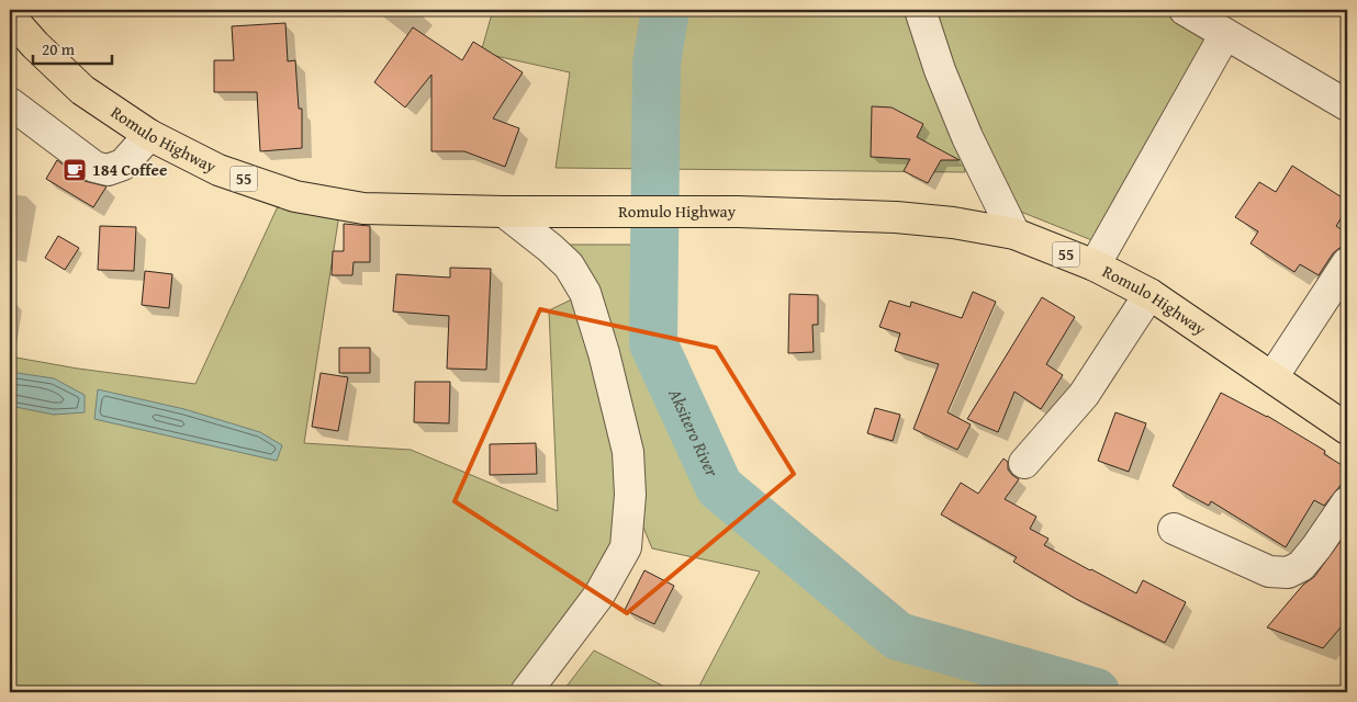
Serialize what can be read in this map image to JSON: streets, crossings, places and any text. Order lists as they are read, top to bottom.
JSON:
{
  "streets": {
    "highway": ["Romulo Highway", "55"]
  },
  "water": ["Aksitero River"],
  "places": {
    "cafe": ["184 Coffee"]
  },
  "scale_bar": "20 m"
}
